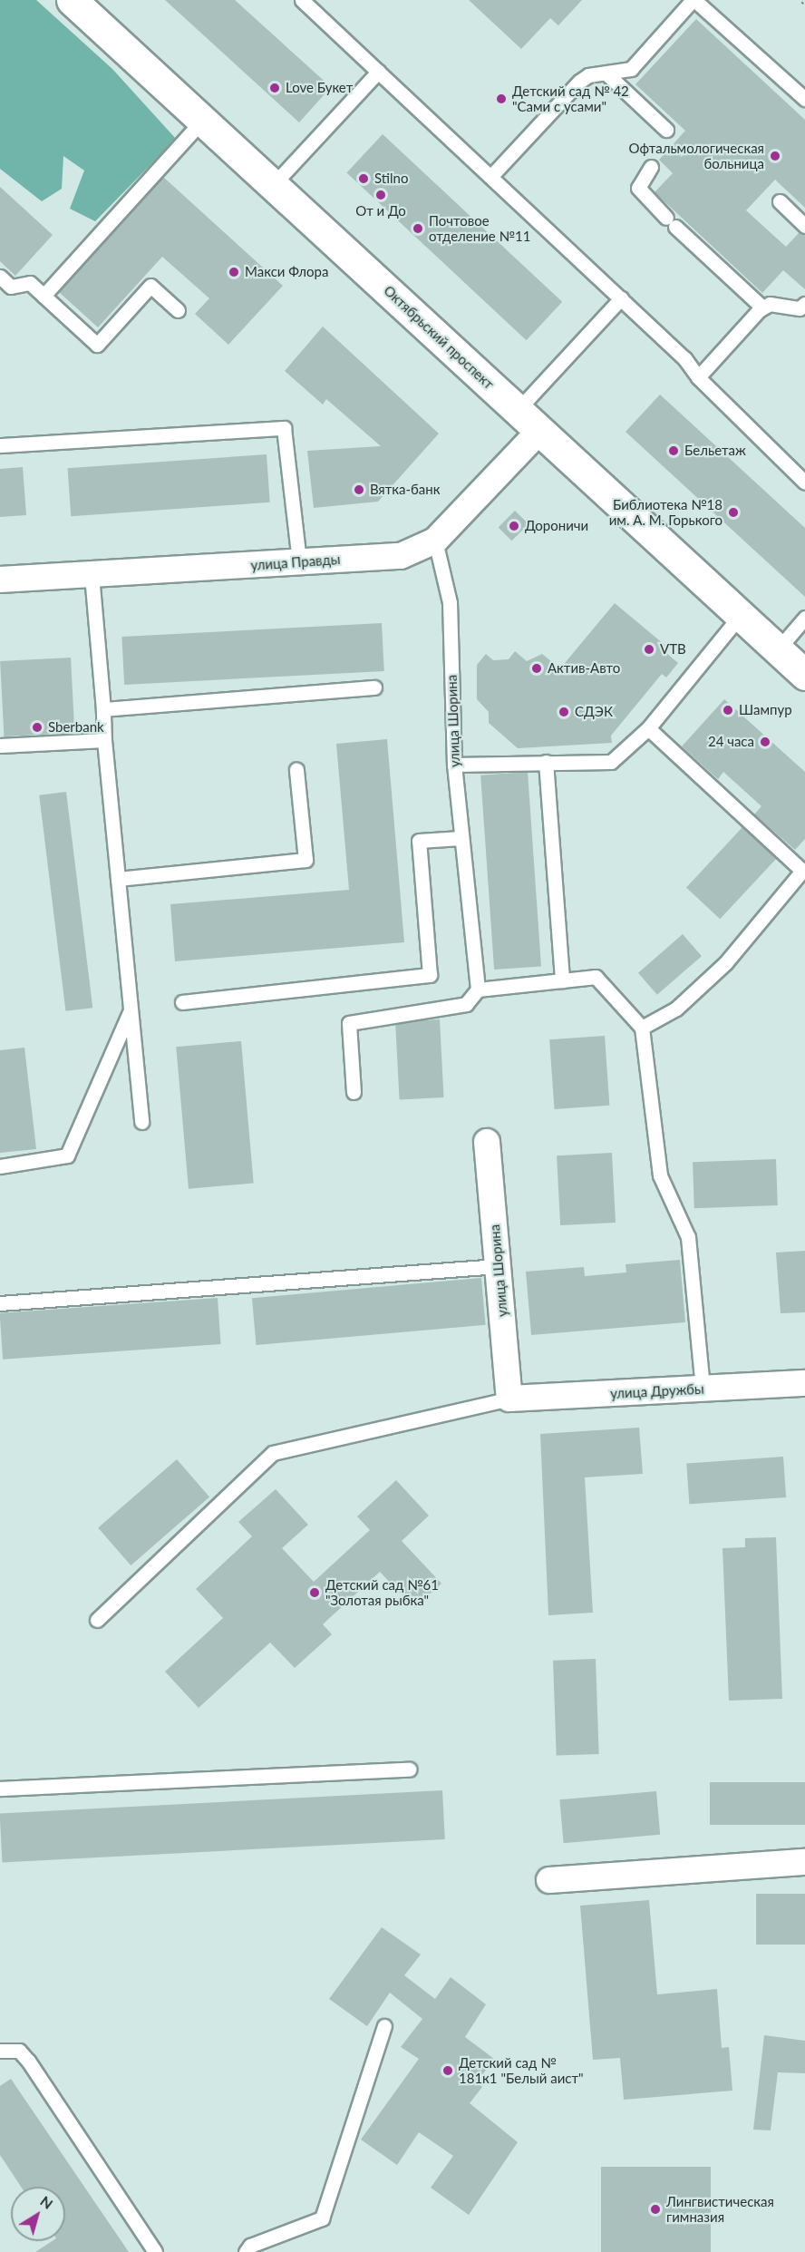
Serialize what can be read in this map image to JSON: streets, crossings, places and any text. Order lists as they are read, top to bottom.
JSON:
{
  "streets": {
    "main road": ["Октябрьский проспект"],
    "street": ["улица Правды", "улица Шорина", "улица Дружбы"]
  },
  "crossings": [
    ["Октябрьский проспект", "улица Правды"],
    ["улица Правды", "улица Шорина"],
    ["улица Шорина", "улица Дружбы"]
  ],
  "places": [
    "Love Букет",
    "Детский сад № 42 \"Сами с усами\"",
    "Офтальмологическая больница",
    "Stilno",
    "От и До",
    "Почтовое отделение №11",
    "Макси Флора",
    "Бельетаж",
    "Вятка-банк",
    "Библиотека №18 им. А. М. Горького",
    "Дороничи",
    "VTB",
    "Актив-Авто",
    "Шампур",
    "СДЭК",
    "Sberbank",
    "24 часа",
    "Детский сад №61 \"Золотая рыбка\"",
    "Детский сад № 181к1 \"Белый аист\"",
    "Лингвистическая гимназия"
  ],
  "north": "top right"
}
